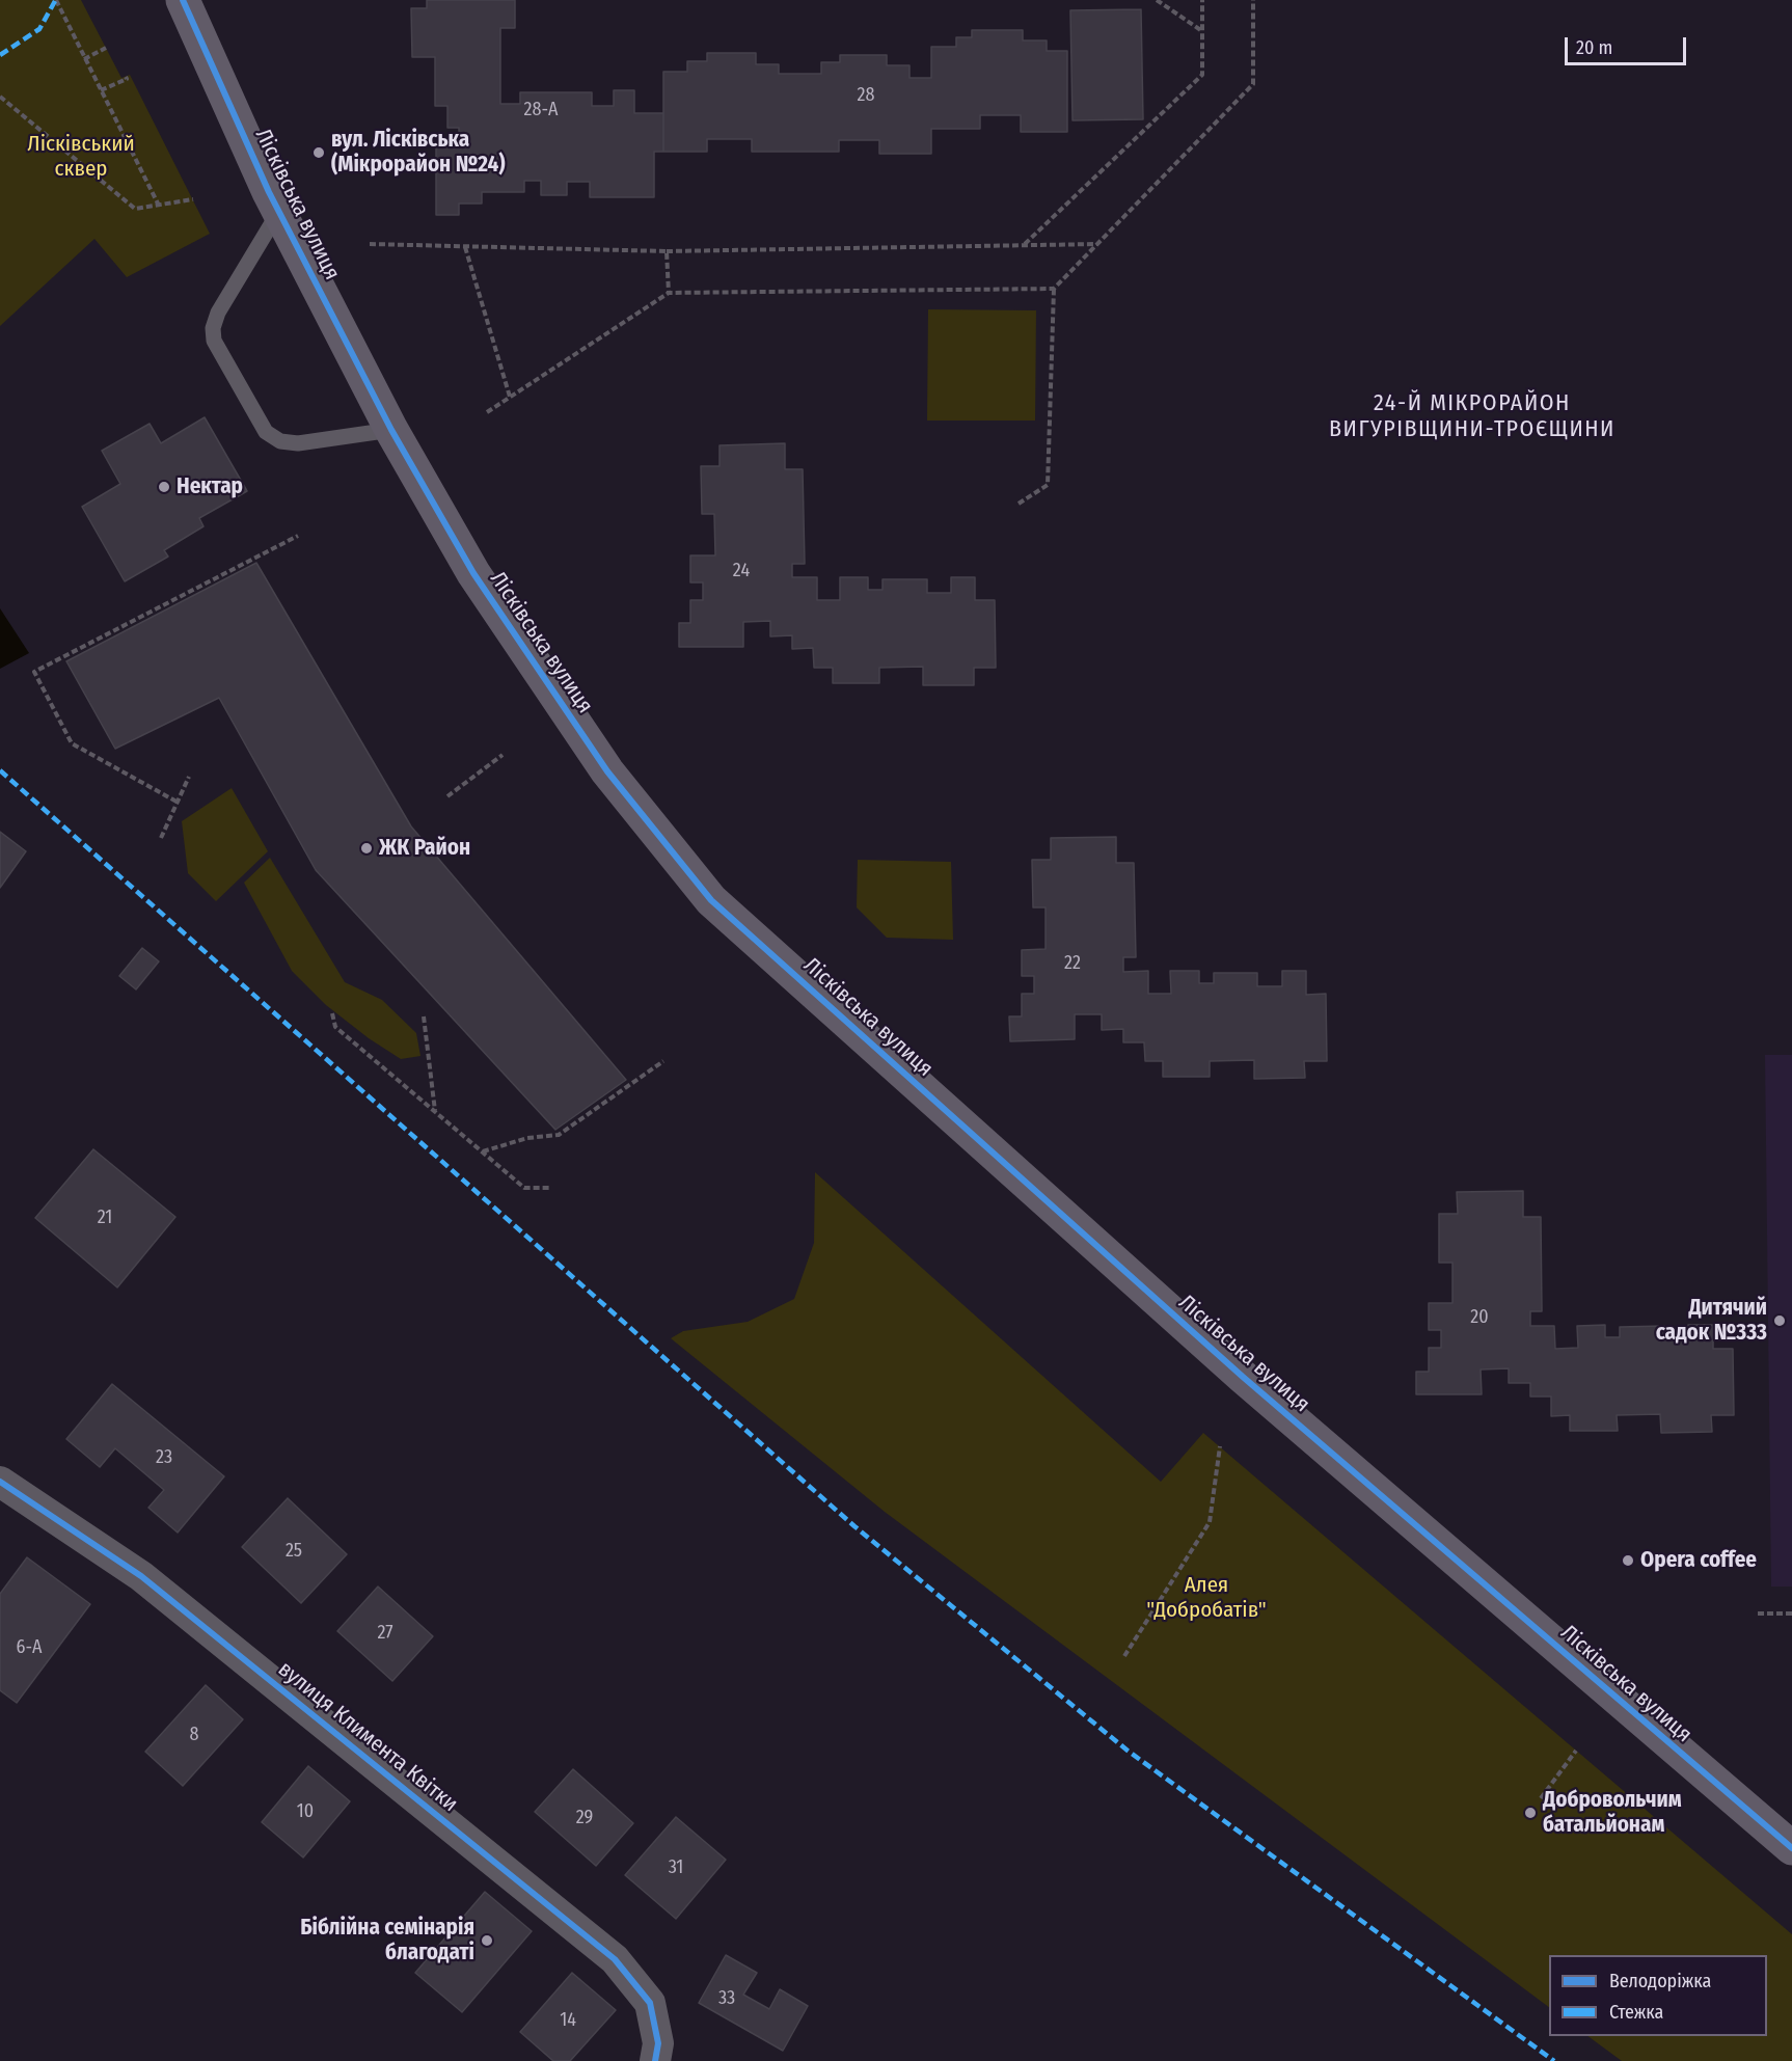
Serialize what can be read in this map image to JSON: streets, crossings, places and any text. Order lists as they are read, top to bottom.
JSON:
{
  "streets": {
    "street": ["Лісківська вулиця", "вулиця Климента Квітки"]
  },
  "districts": ["24-Й МІКРОРАЙОН ВИГУРІВЩИНИ-ТРОЄЩИНИ"],
  "parks": ["Лісківський сквер", "Алея \"Добробатів\""],
  "places": [
    "вул. Лісківська (Мікрорайон №24)",
    "Нектар",
    "ЖК Район",
    "Дитячий садок №333",
    "Opera coffee",
    "Добровольчим батальйонам",
    "Біблійна семінарія благодаті"
  ],
  "house_numbers": [
    "28",
    "28-А",
    "24",
    "22",
    "21",
    "20",
    "23",
    "25",
    "27",
    "6-А",
    "8",
    "10",
    "29",
    "31",
    "33",
    "14"
  ],
  "legend": ["Велодоріжка", "Стежка"],
  "scale_bar": "20 m"
}
